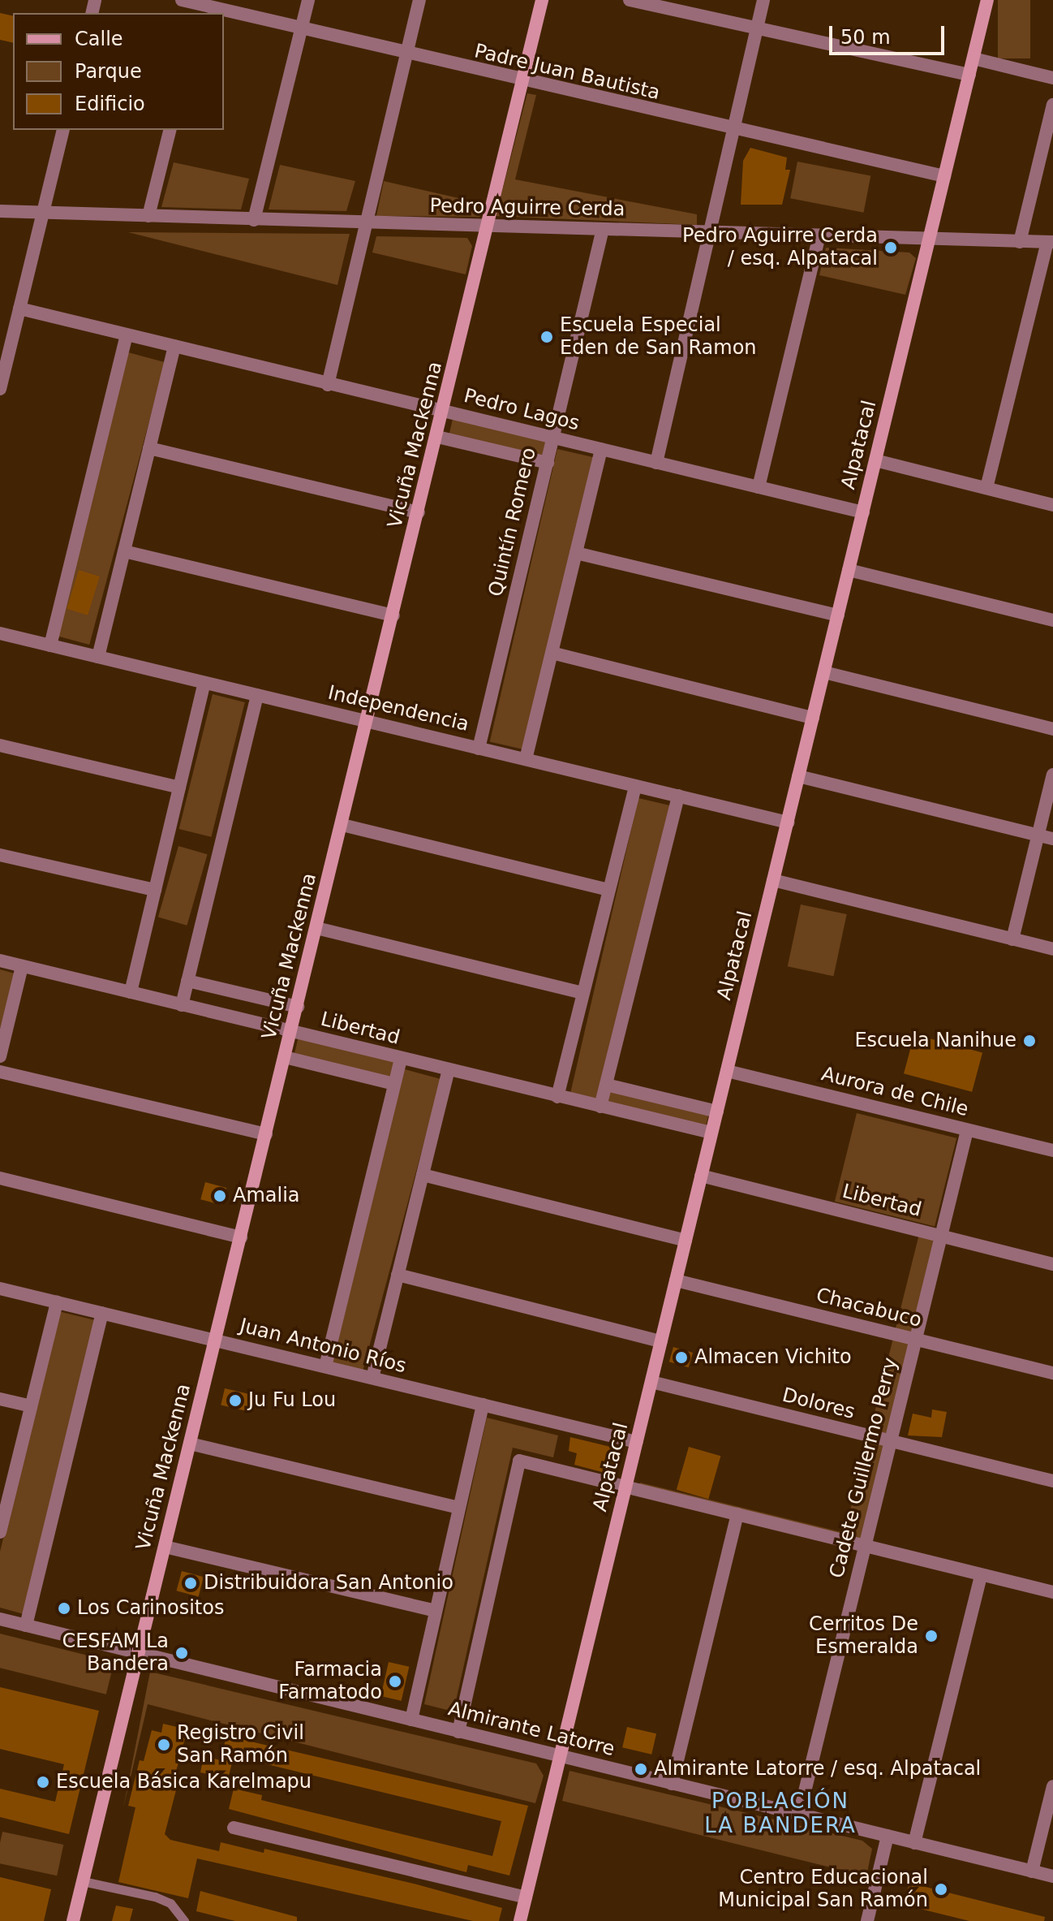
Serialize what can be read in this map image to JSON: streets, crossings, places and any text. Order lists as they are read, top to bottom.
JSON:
{
  "streets": {
    "main road": ["Vicuña Mackenna", "Alpatacal"],
    "street": [
      "Padre Juan Bautista",
      "Pedro Aguirre Cerda",
      "Pedro Lagos",
      "Quintín Romero",
      "Independencia",
      "Libertad",
      "Aurora de Chile",
      "Chacabuco",
      "Juan Antonio Ríos",
      "Dolores",
      "Cadete Guillermo Perry",
      "Almirante Latorre"
    ]
  },
  "crossings": [
    ["Padre Juan Bautista", "Vicuña Mackenna"],
    ["Padre Juan Bautista", "Alpatacal"],
    ["Pedro Aguirre Cerda", "Vicuña Mackenna"],
    ["Pedro Aguirre Cerda", "Alpatacal"],
    ["Pedro Aguirre Cerda", "Quintín Romero"],
    ["Pedro Lagos", "Vicuña Mackenna"],
    ["Pedro Lagos", "Alpatacal"],
    ["Pedro Lagos", "Quintín Romero"],
    ["Vicuña Mackenna", "Independencia"],
    ["Vicuña Mackenna", "Libertad"],
    ["Vicuña Mackenna", "Juan Antonio Ríos"],
    ["Vicuña Mackenna", "Almirante Latorre"],
    ["Alpatacal", "Independencia"],
    ["Alpatacal", "Libertad"],
    ["Alpatacal", "Aurora de Chile"],
    ["Alpatacal", "Chacabuco"],
    ["Alpatacal", "Juan Antonio Ríos"],
    ["Alpatacal", "Dolores"],
    ["Alpatacal", "Almirante Latorre"],
    ["Quintín Romero", "Independencia"],
    ["Libertad", "Cadete Guillermo Perry"],
    ["Aurora de Chile", "Cadete Guillermo Perry"],
    ["Chacabuco", "Cadete Guillermo Perry"],
    ["Dolores", "Cadete Guillermo Perry"],
    ["Cadete Guillermo Perry", "Almirante Latorre"]
  ],
  "districts": ["POBLACIÓN LA BANDERA"],
  "places": [
    "Pedro Aguirre Cerda / esq. Alpatacal",
    "Escuela Especial Eden de San Ramon",
    "Escuela Nanihue",
    "Amalia",
    "Almacen Vichito",
    "Ju Fu Lou",
    "Distribuidora San Antonio",
    "Los Carinositos",
    "Cerritos De Esmeralda",
    "CESFAM La Bandera",
    "Farmacia Farmatodo",
    "Registro Civil San Ramón",
    "Almirante Latorre / esq. Alpatacal",
    "Escuela Básica Karelmapu",
    "Centro Educacional Municipal San Ramón"
  ],
  "legend": ["Calle", "Parque", "Edificio"],
  "scale_bar": "50 m"
}
